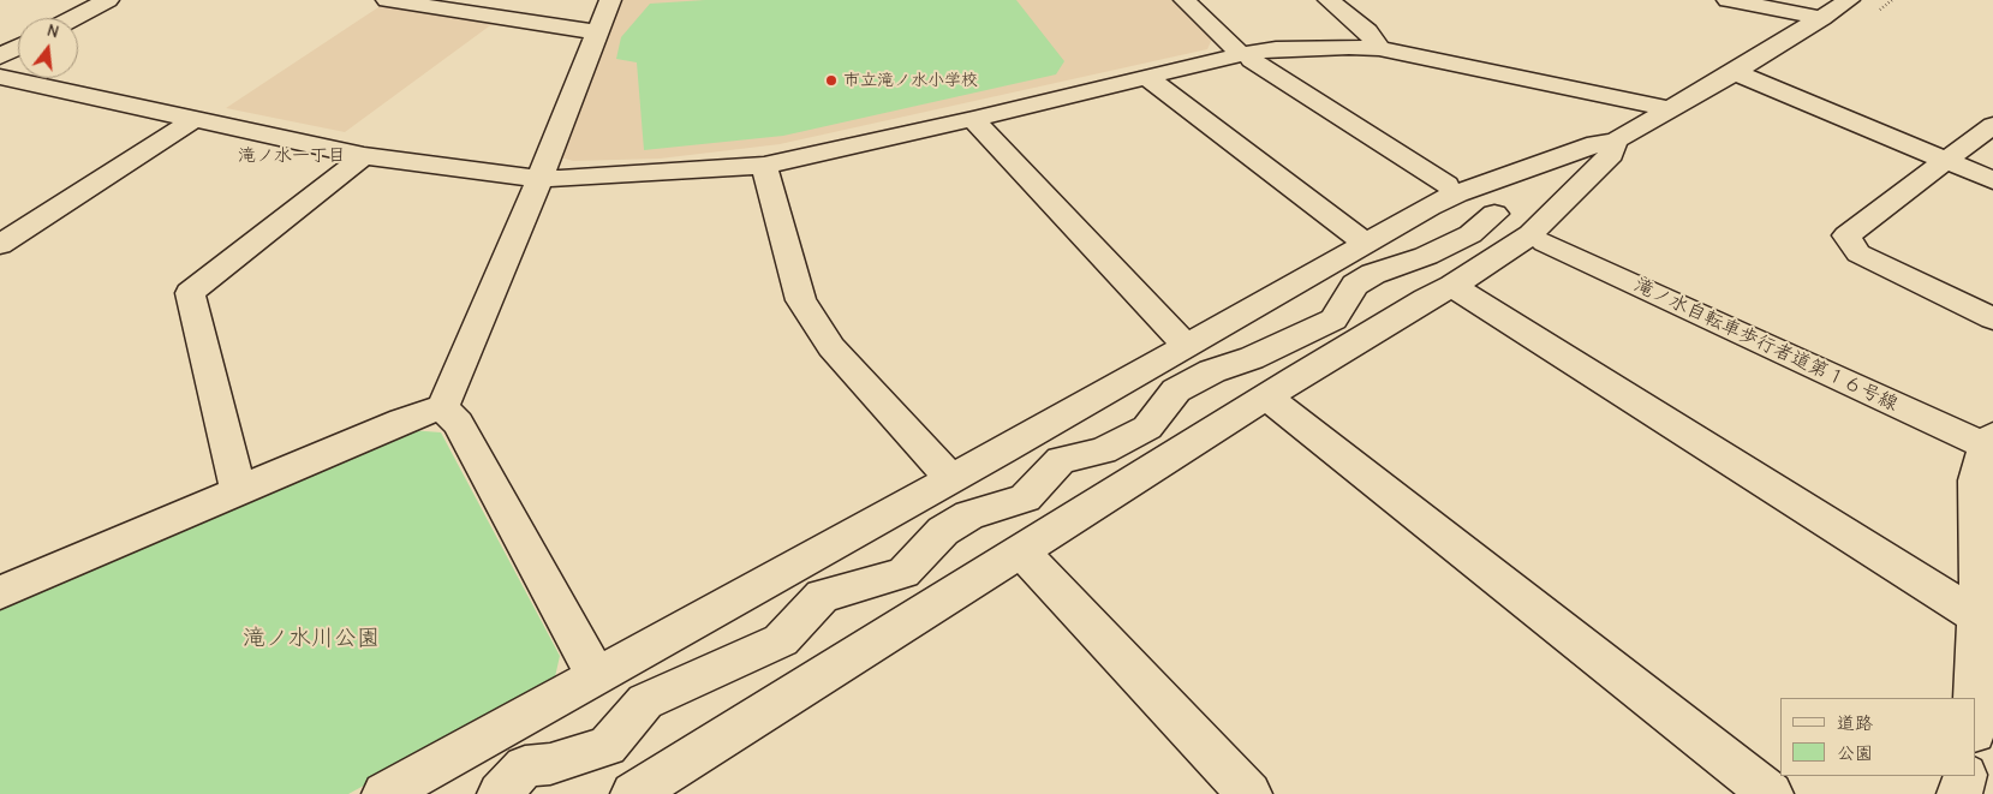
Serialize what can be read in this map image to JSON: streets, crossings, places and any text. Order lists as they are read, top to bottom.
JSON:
{
  "streets": {
    "street": ["滝ノ水自転車歩行者道第１６号線"]
  },
  "districts": ["滝ノ水一丁目"],
  "parks": ["滝ノ水川公園"],
  "places": ["市立滝ノ水小学校"],
  "legend": ["道路", "公園"],
  "north": "top"
}
